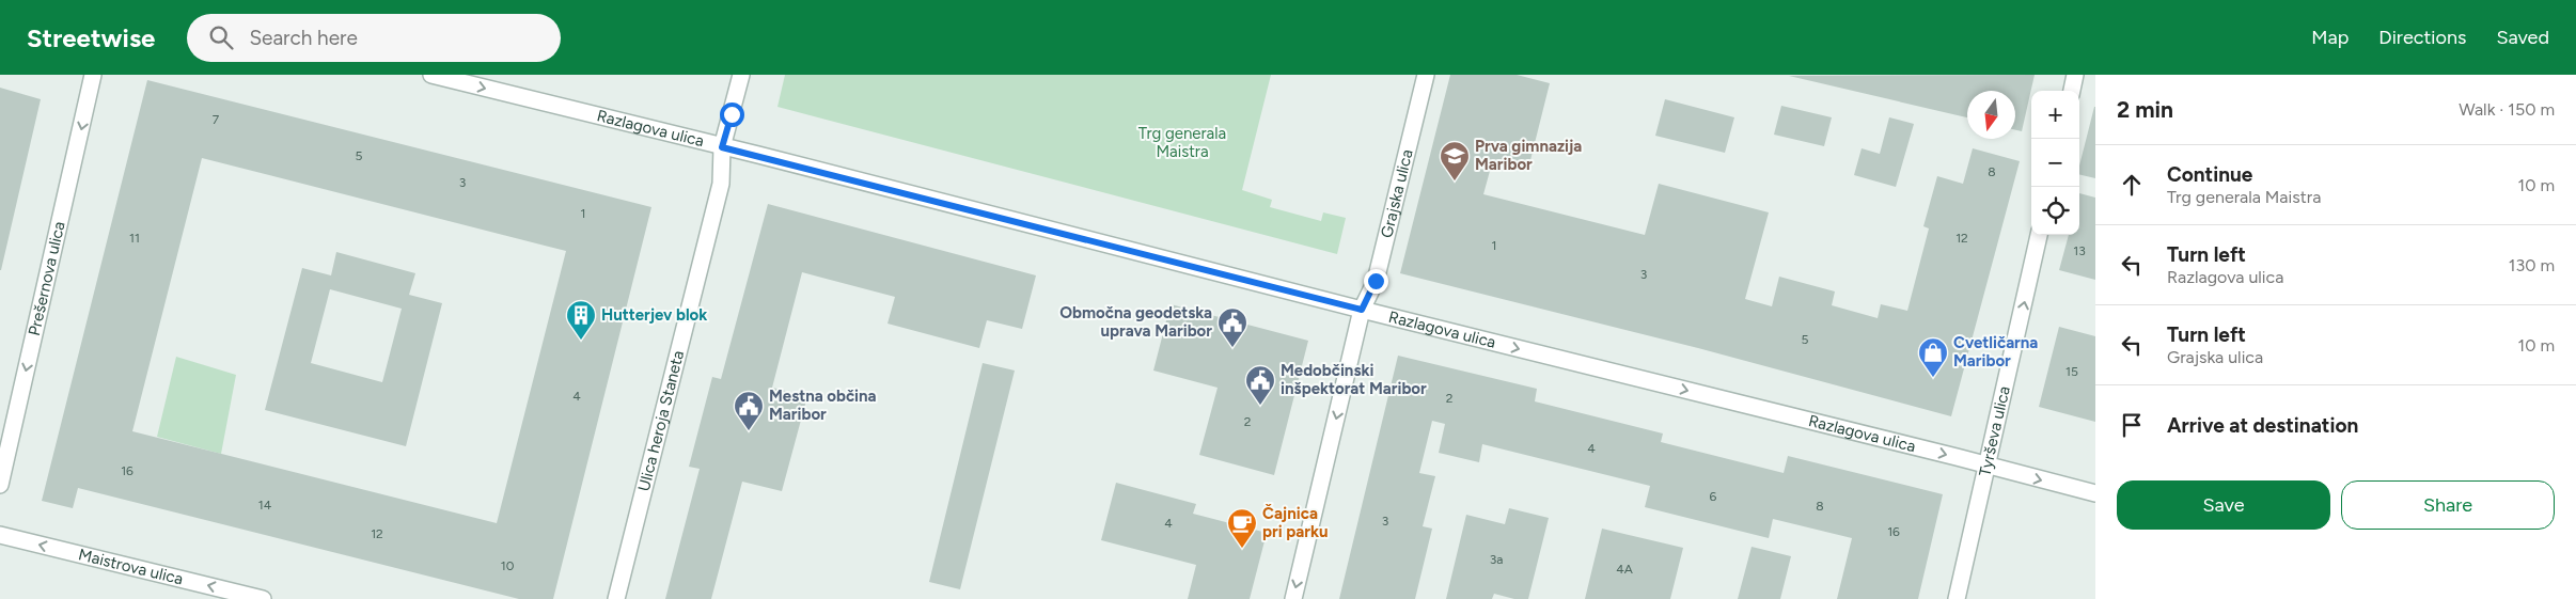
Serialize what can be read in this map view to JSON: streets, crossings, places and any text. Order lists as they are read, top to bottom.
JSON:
{
  "streets": {
    "street": [
      "Razlagova ulica",
      "Grajska ulica",
      "Prešernova ulica",
      "Ulica heroja Staneta",
      "Tyrševa ulica",
      "Maistrova ulica"
    ]
  },
  "crossings": [
    ["Razlagova ulica", "Grajska ulica"],
    ["Razlagova ulica", "Ulica heroja Staneta"],
    ["Razlagova ulica", "Tyrševa ulica"]
  ],
  "one_way": [
    "Razlagova ulica",
    "Grajska ulica",
    "Prešernova ulica",
    "Tyrševa ulica",
    "Maistrova ulica"
  ],
  "parks": ["Trg generala Maistra"],
  "places": {
    "school or university": ["Prva gimnazija Maribor"],
    "building": ["Hutterjev blok"],
    "public building": ["Območna geodetska uprava Maribor", "Medobčinski inšpektorat Maribor", "Mestna občina Maribor"],
    "shop": ["Cvetličarna Maribor"],
    "cafe": ["Čajnica pri parku"]
  },
  "house_numbers": [
    "7",
    "5",
    "8",
    "3",
    "1",
    "11",
    "12",
    "1",
    "13",
    "3",
    "5",
    "15",
    "4",
    "2",
    "2",
    "4",
    "16",
    "6",
    "14",
    "8",
    "3",
    "4",
    "16",
    "12",
    "3a",
    "10",
    "4A"
  ],
  "north": "bottom",
  "page": {
    "header": "Streetwise",
    "search": "Search here",
    "nav": ["Map", "Directions", "Saved"],
    "heading": ["2 min", "Walk · 150 m"],
    "map_buttons": ["+", "−"],
    "list": [
      ["Continue", "Trg generala Maistra", "10 m"],
      ["Turn left", "Razlagova ulica", "130 m"],
      ["Turn left", "Grajska ulica", "10 m"],
      "Arrive at destination"
    ],
    "buttons": ["Save", "Share"]
  }
}
